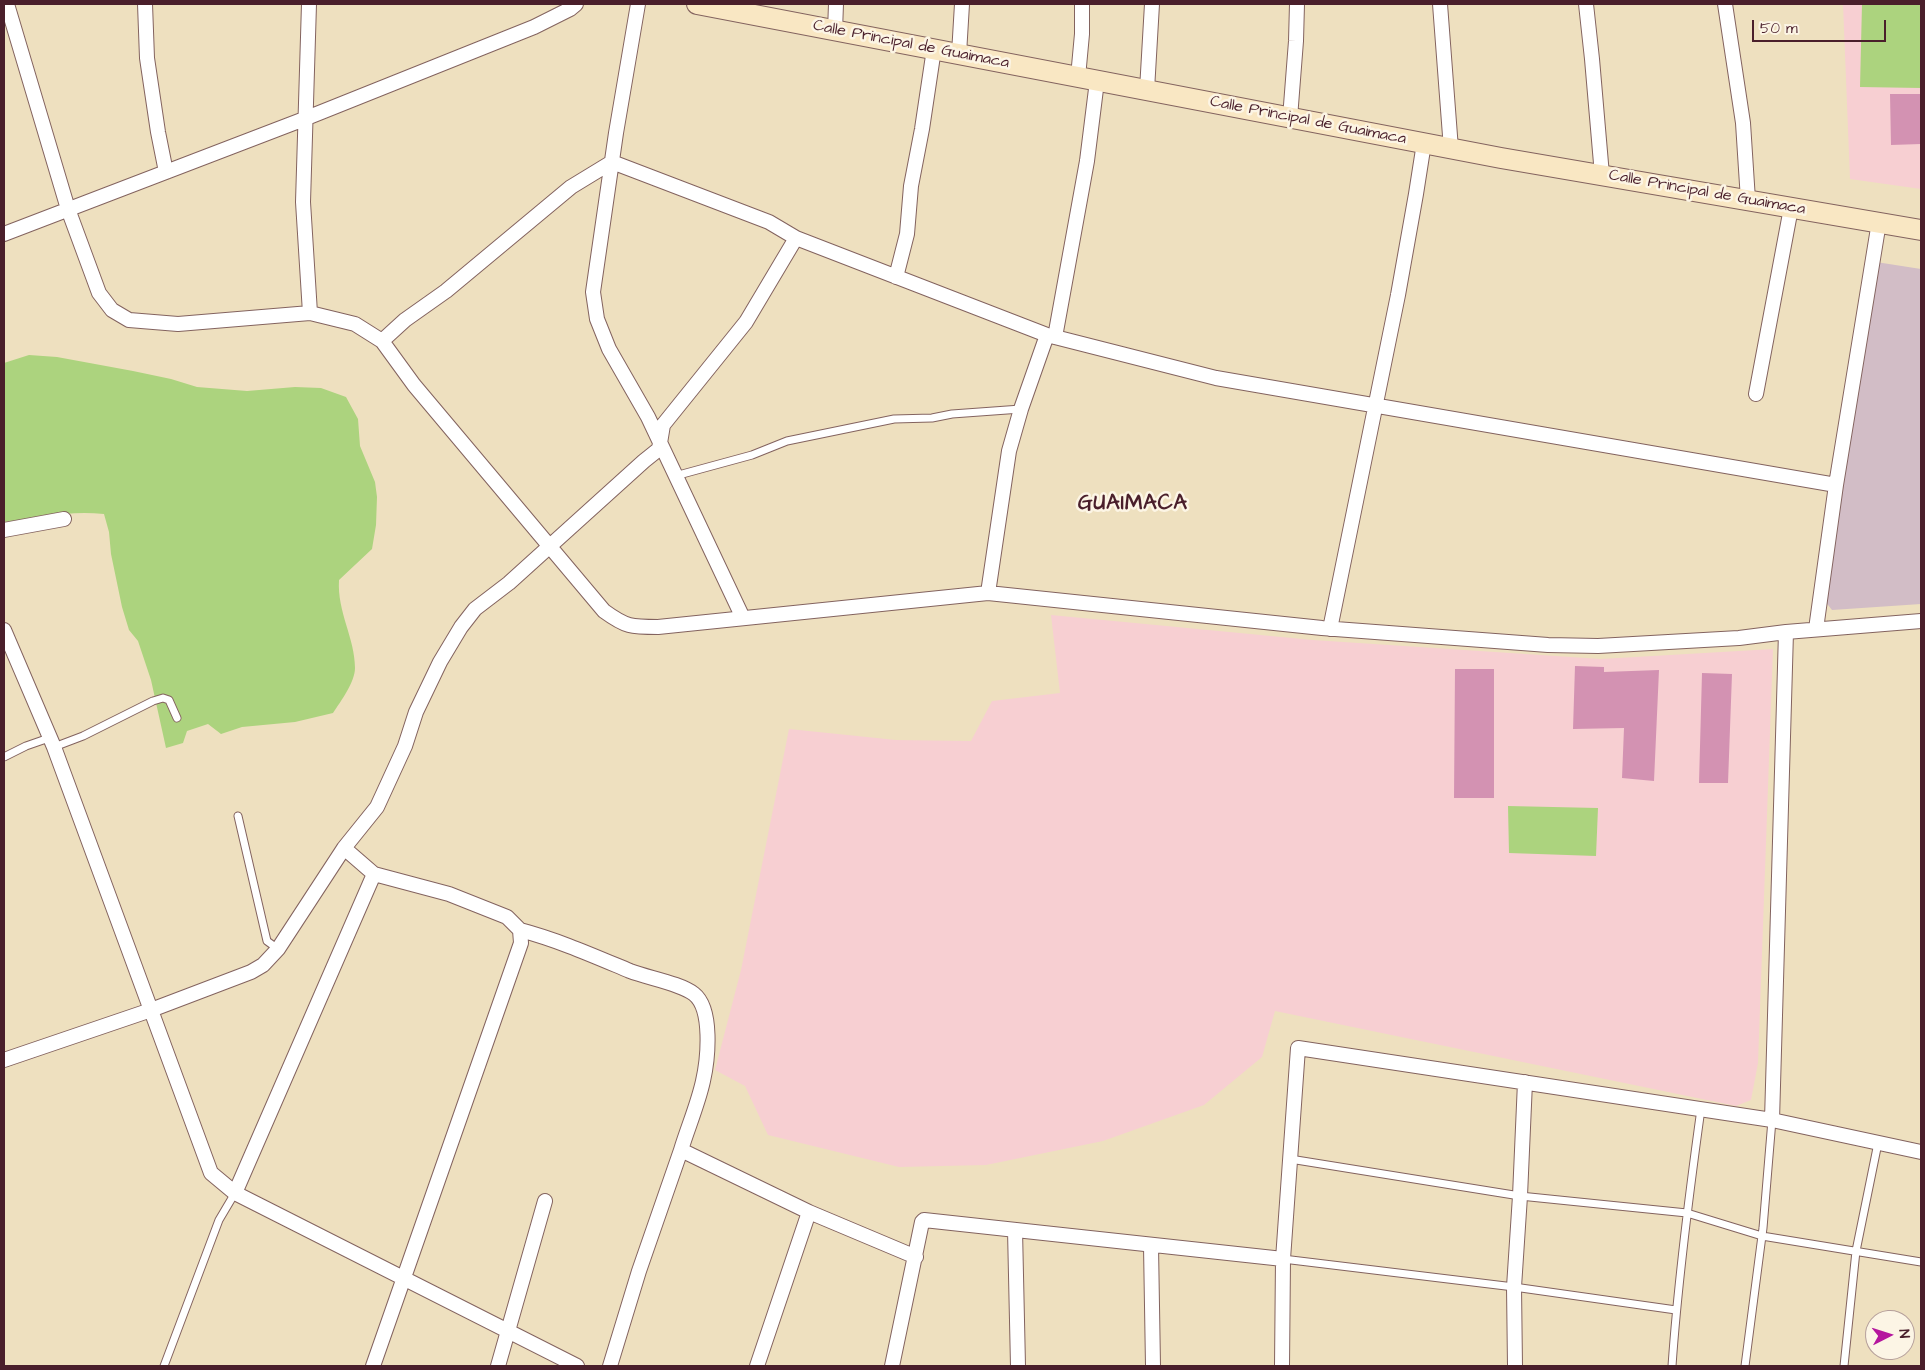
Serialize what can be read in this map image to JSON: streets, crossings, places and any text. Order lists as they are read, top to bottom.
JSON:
{
  "streets": {
    "main road": ["Calle Principal de Guaimaca"]
  },
  "districts": ["GUAIMACA"],
  "scale_bar": "50 m",
  "north": "right"
}
